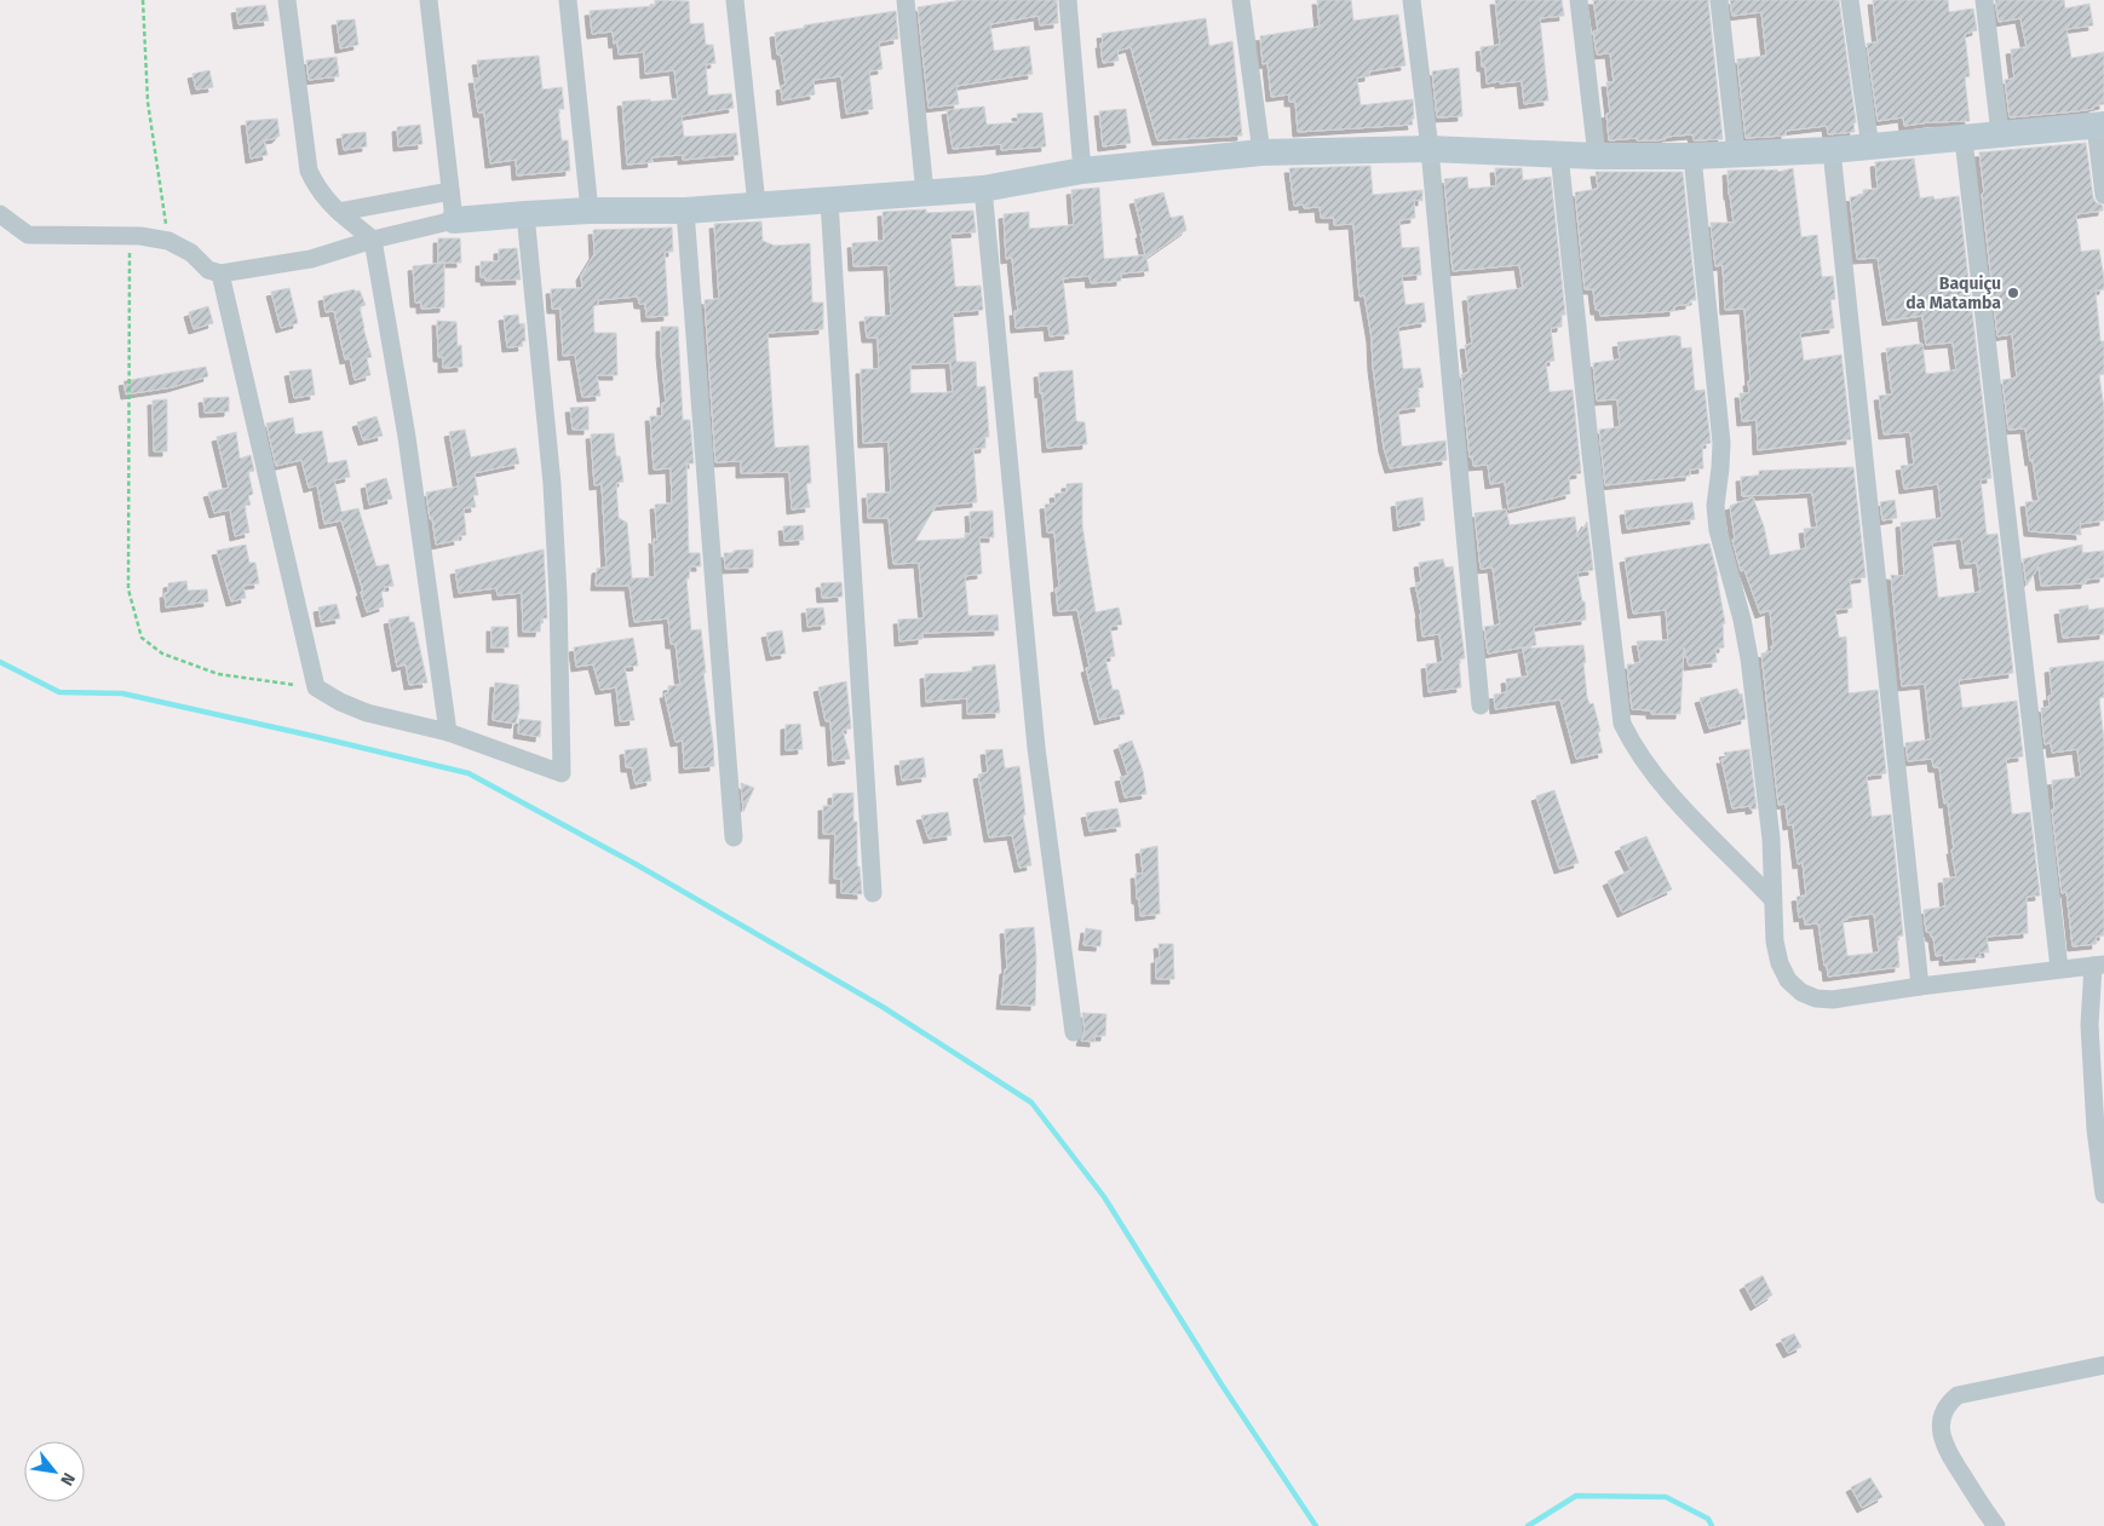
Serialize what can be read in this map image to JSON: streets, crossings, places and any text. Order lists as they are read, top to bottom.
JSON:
{
  "places": ["Baquiçu da Matamba"],
  "north": "bottom right"
}
